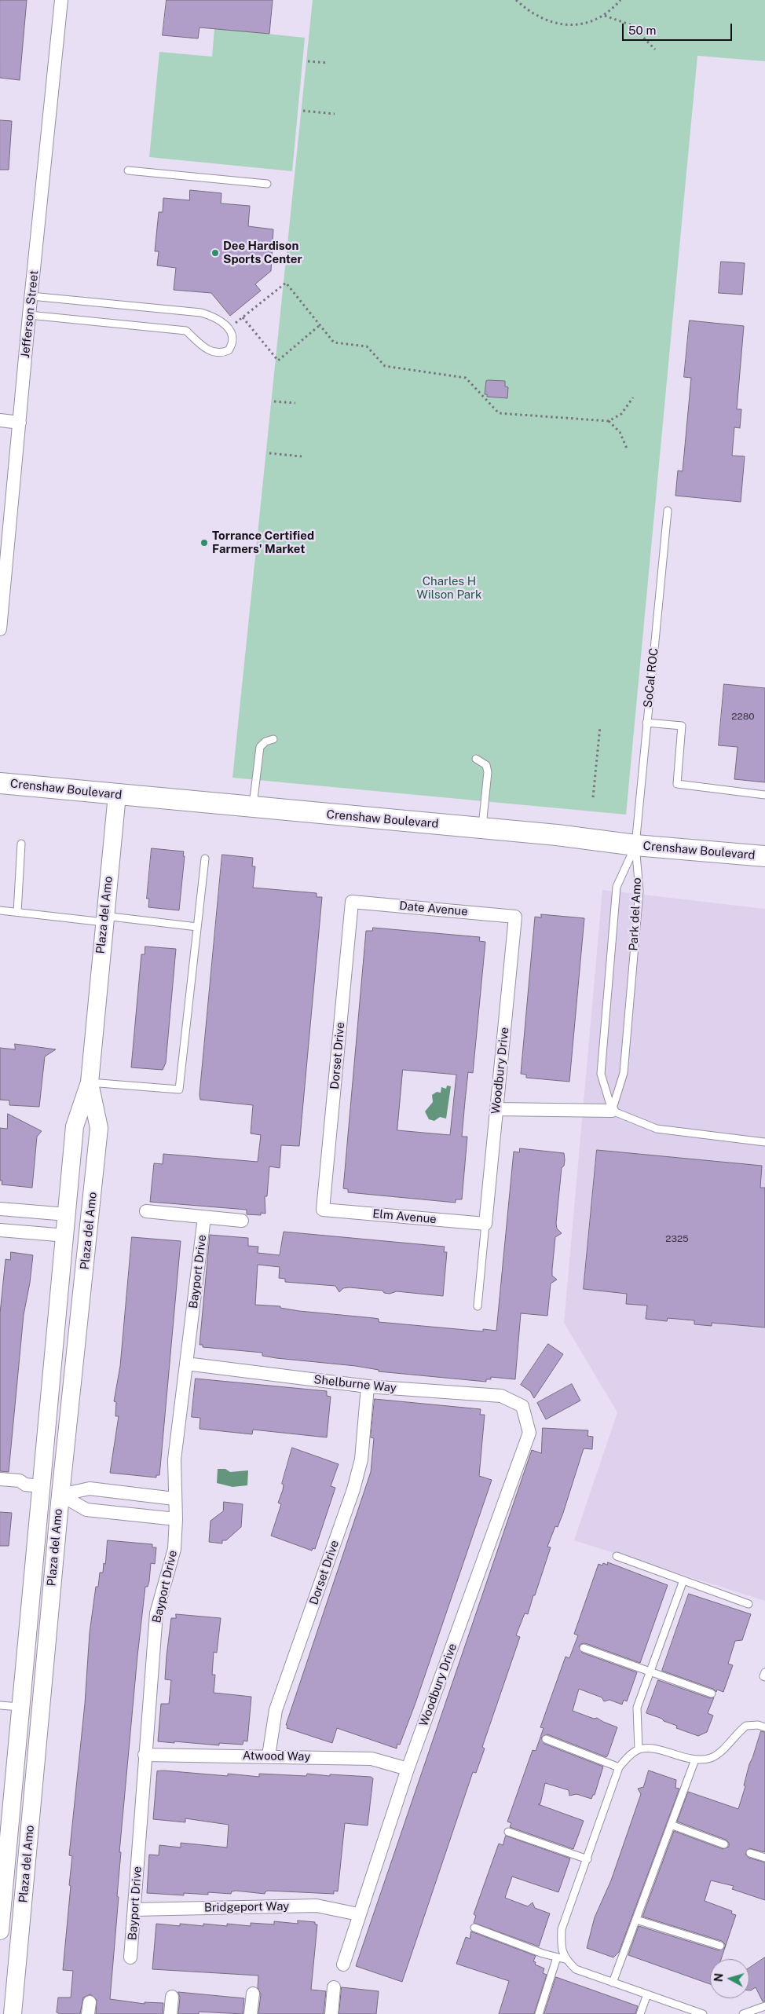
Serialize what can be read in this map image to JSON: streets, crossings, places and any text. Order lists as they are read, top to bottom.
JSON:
{
  "streets": {
    "main road": ["Crenshaw Boulevard", "Plaza del Amo"],
    "street": [
      "Jefferson Street",
      "Date Avenue",
      "Dorset Drive",
      "Woodbury Drive",
      "Elm Avenue",
      "Bayport Drive",
      "Shelburne Way",
      "Atwood Way",
      "Bridgeport Way"
    ],
    "lane": ["SoCal ROC", "Park del Amo"]
  },
  "crossings": [
    ["SoCal ROC", "Crenshaw Boulevard"],
    ["SoCal ROC", "Park del Amo"],
    ["Crenshaw Boulevard", "Park del Amo"],
    ["Crenshaw Boulevard", "Plaza del Amo"],
    ["Date Avenue", "Dorset Drive"],
    ["Date Avenue", "Woodbury Drive"],
    ["Dorset Drive", "Elm Avenue"],
    ["Dorset Drive", "Shelburne Way"],
    ["Dorset Drive", "Atwood Way"],
    ["Woodbury Drive", "Elm Avenue"],
    ["Woodbury Drive", "Shelburne Way"],
    ["Woodbury Drive", "Atwood Way"],
    ["Woodbury Drive", "Bridgeport Way"],
    ["Bayport Drive", "Shelburne Way"],
    ["Bayport Drive", "Atwood Way"],
    ["Bayport Drive", "Bridgeport Way"]
  ],
  "parks": ["Charles H Wilson Park"],
  "places": ["Dee Hardison Sports Center", "Torrance Certified Farmers' Market"],
  "house_numbers": ["2280", "2325"],
  "scale_bar": "50 m",
  "north": "left"
}
